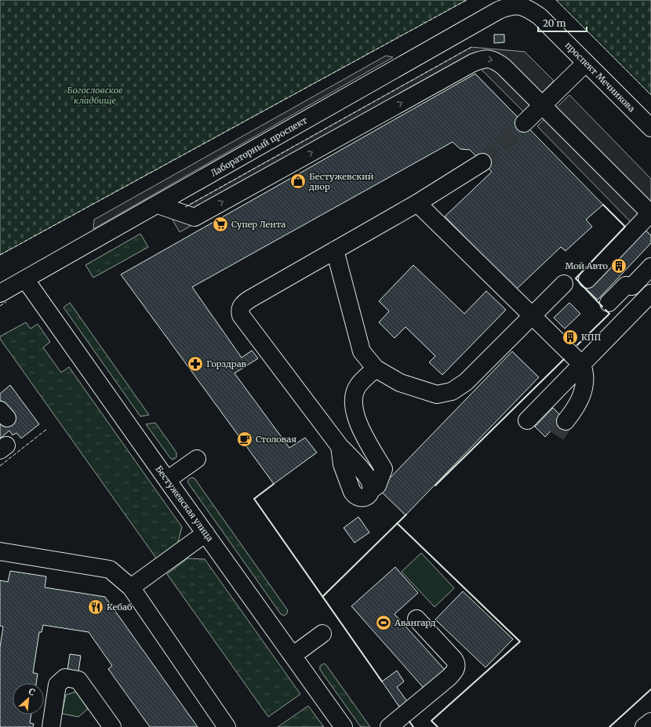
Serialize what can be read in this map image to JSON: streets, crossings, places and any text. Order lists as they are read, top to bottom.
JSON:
{
  "streets": {
    "street": ["проспект Мечникова", "Лабораторный проспект", "Бестужевская улица"]
  },
  "crossings": [
    ["проспект Мечникова", "Лабораторный проспект"],
    ["Лабораторный проспект", "Бестужевская улица"]
  ],
  "parks": ["Богословское кладбище"],
  "places": {
    "shop": ["Бестужевский двор"],
    "supermarket": ["Супер Лента"],
    "building": ["Мой Авто", "КПП"],
    "pharmacy": ["Горздрав"],
    "cafe": ["Столовая"],
    "restaurant": ["Кебаб"],
    "sports": ["Авангард"]
  },
  "scale_bar": "20 m",
  "north": "top right"
}
